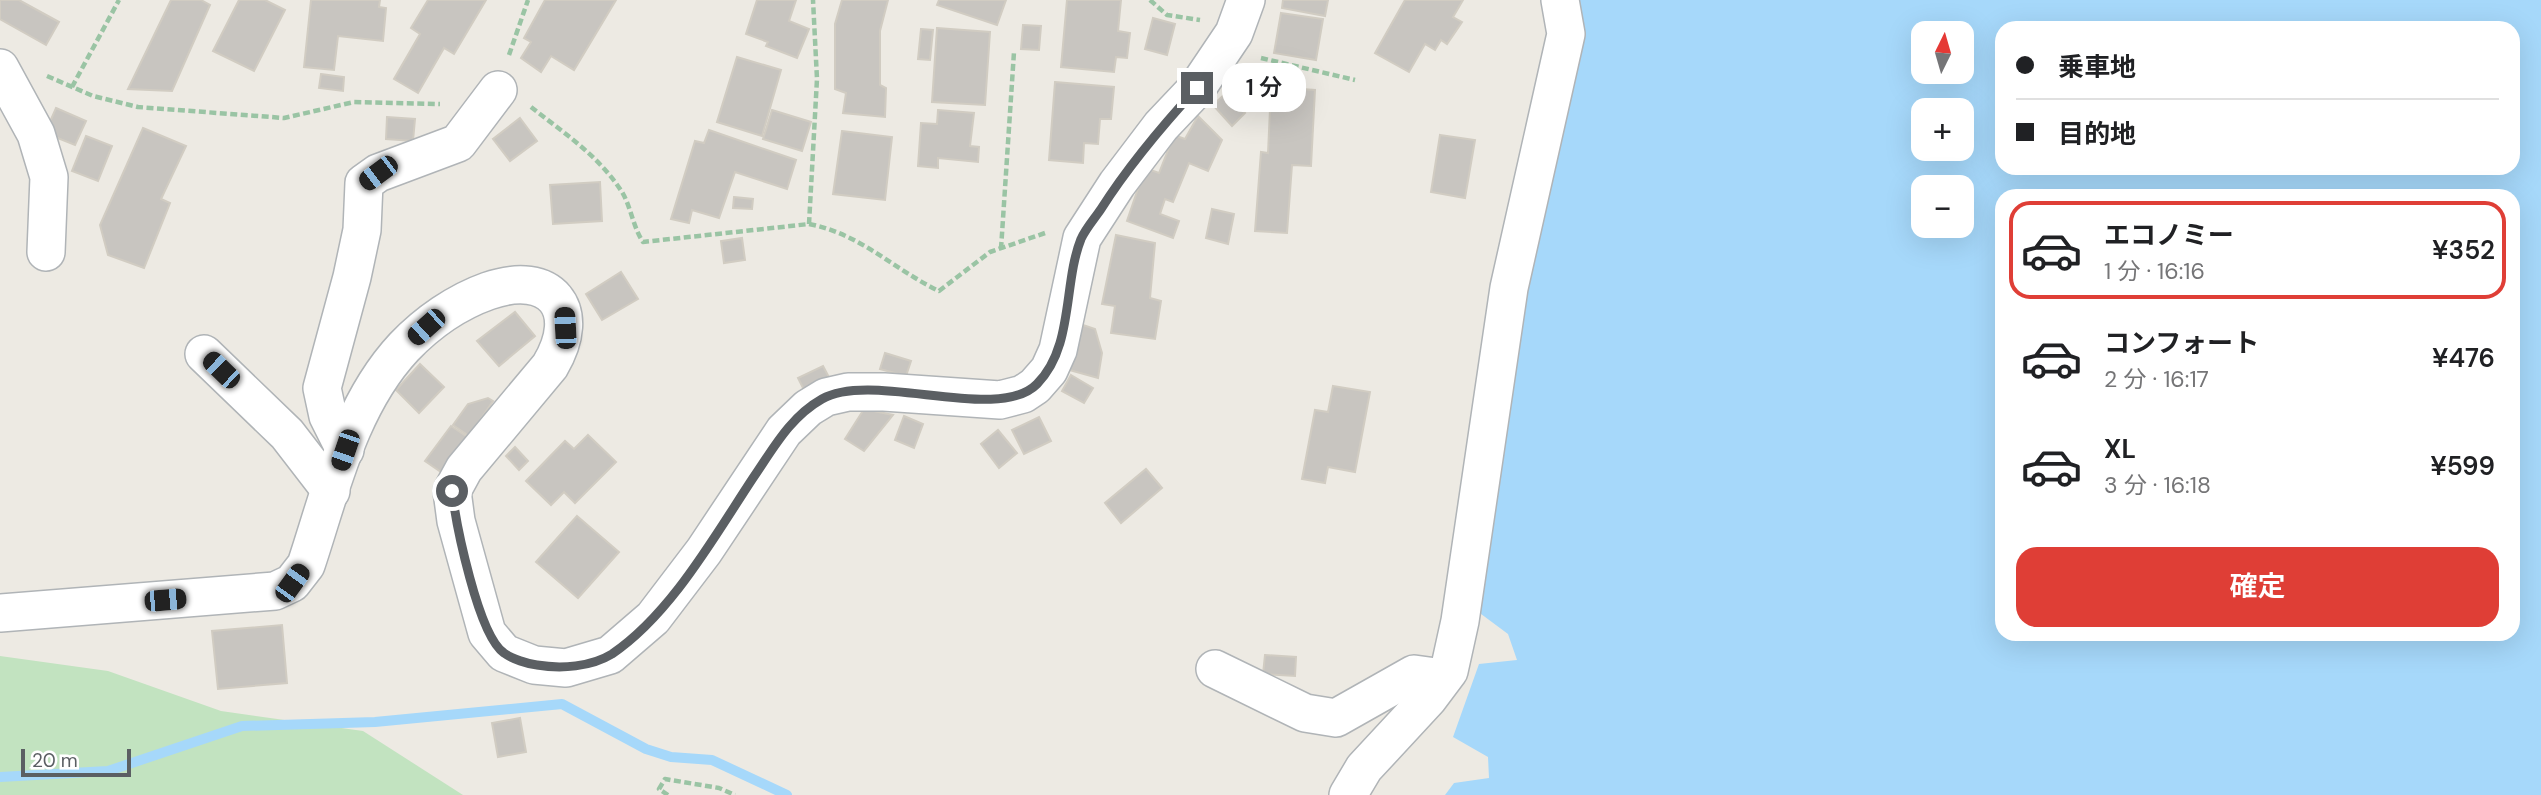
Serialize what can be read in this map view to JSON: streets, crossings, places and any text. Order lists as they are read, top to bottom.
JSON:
{
  "scale_bar": "20 m",
  "north": "top",
  "page": {
    "map_buttons": ["+", "−"],
    "banner": ["乗車地", "目的地"],
    "bubble": "1 分",
    "list": [
      {
        "name": "エコノミー",
        "note": "1 分 · 16:16",
        "value": "¥352"
      },
      {
        "name": "コンフォート",
        "note": "2 分 · 16:17",
        "value": "¥476"
      },
      {
        "name": "XL",
        "note": "3 分 · 16:18",
        "value": "¥599"
      }
    ],
    "buttons": "確定",
    "scale": "20 m"
  }
}
